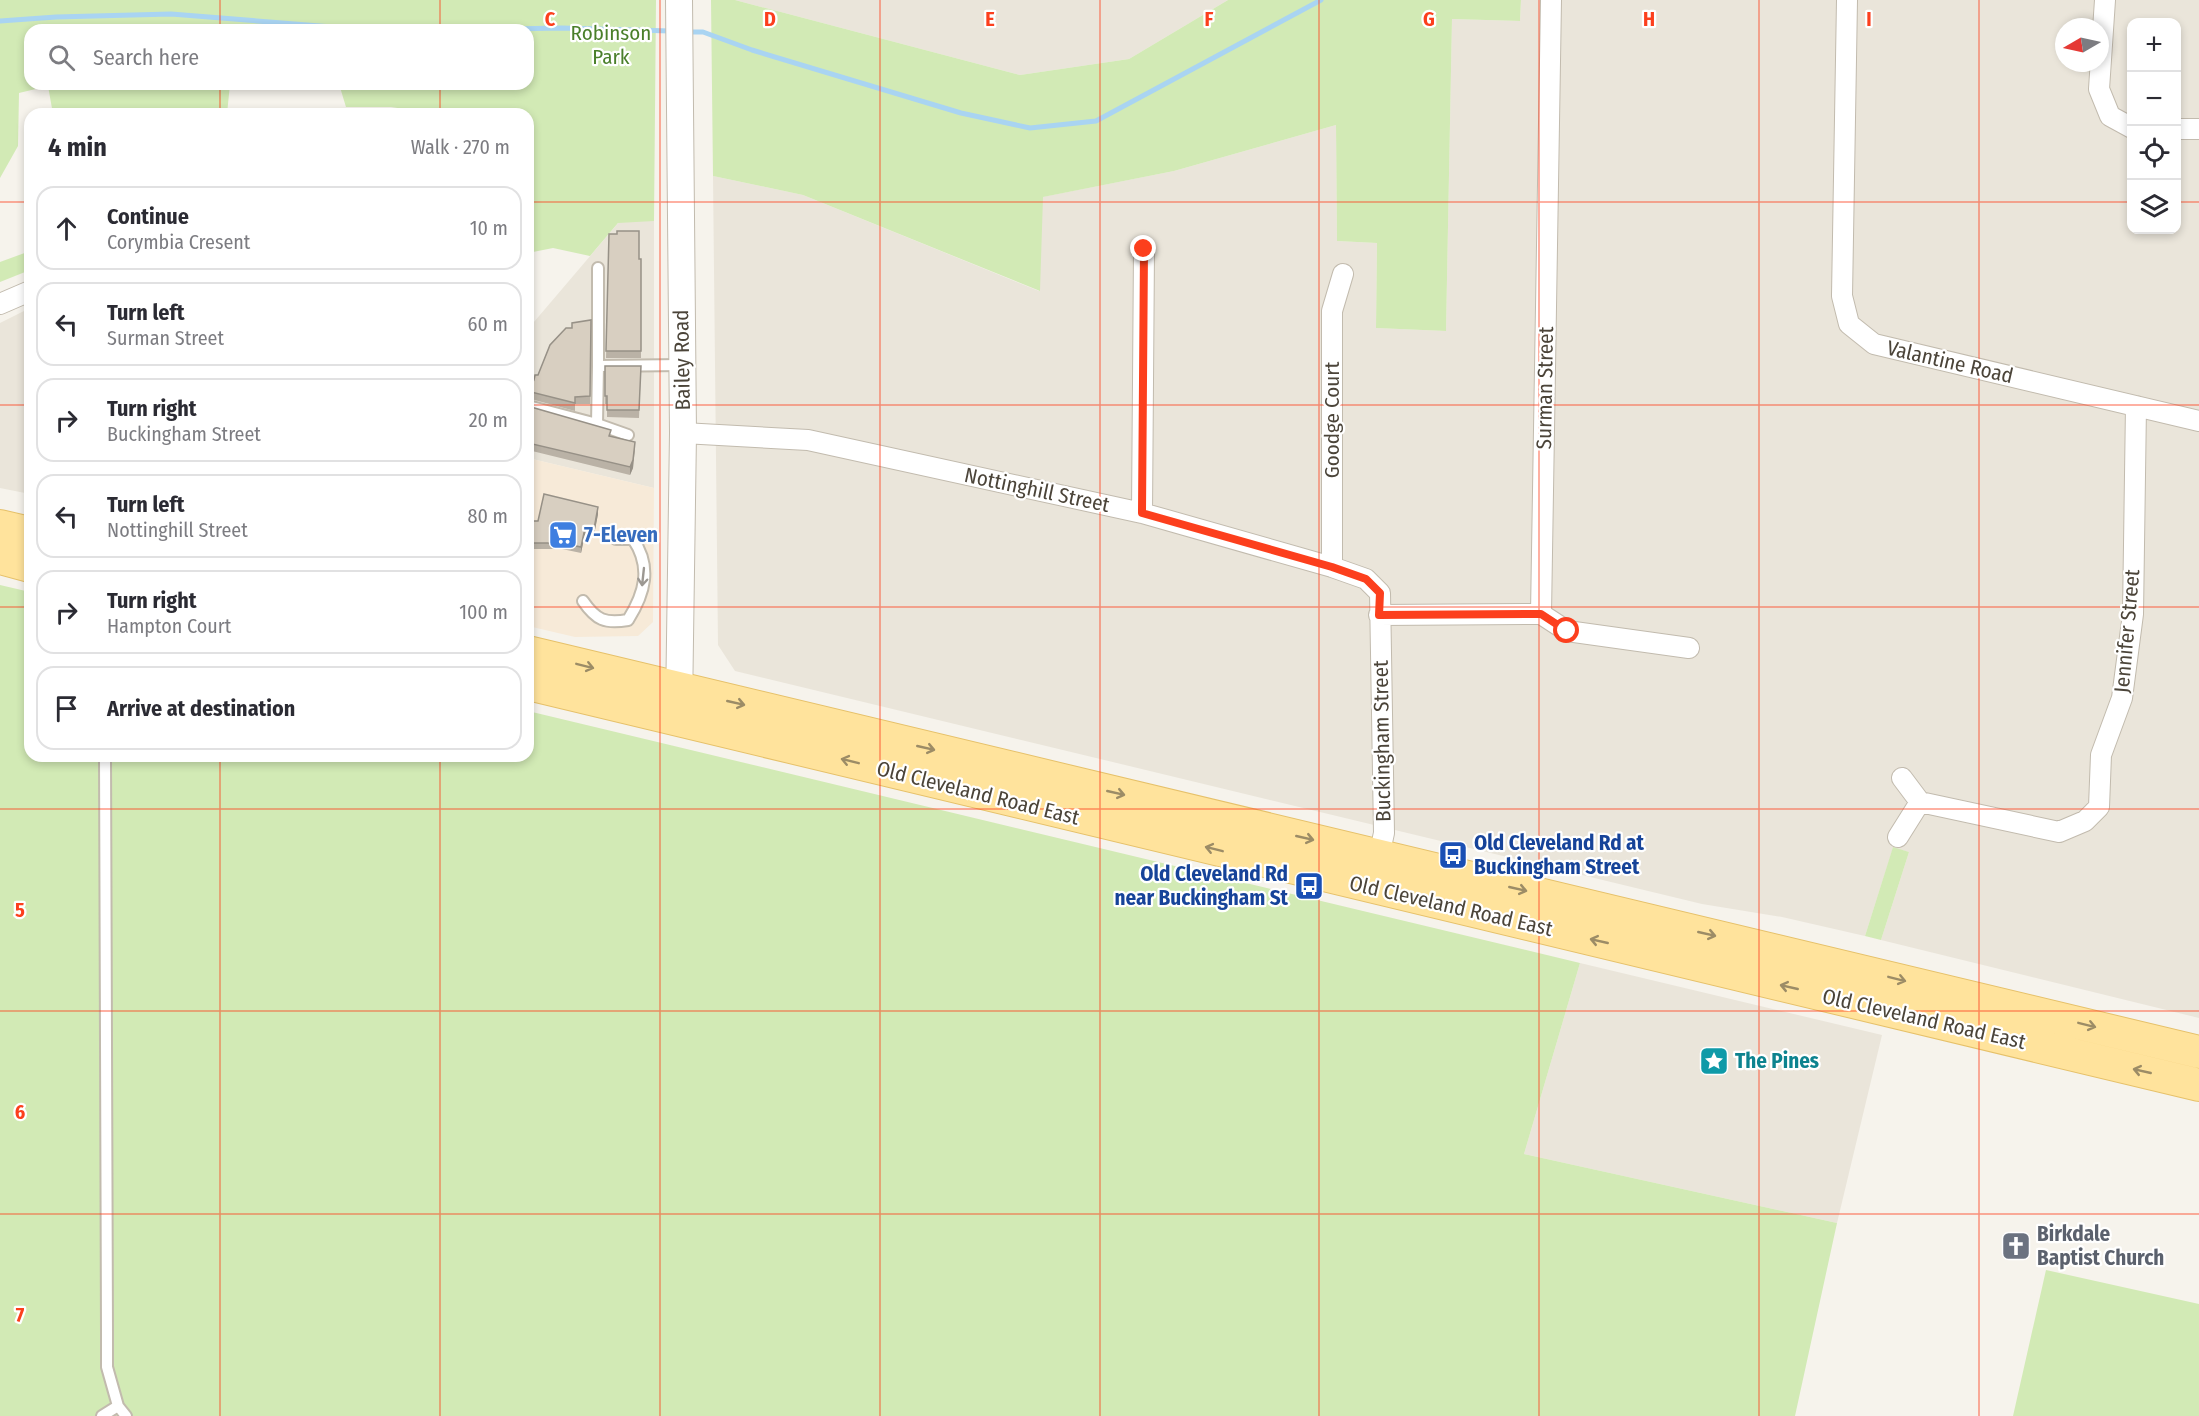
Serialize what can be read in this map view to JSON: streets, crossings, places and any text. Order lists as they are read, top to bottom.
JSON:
{
  "streets": {
    "main road": ["Old Cleveland Road East"],
    "street": [
      "Bailey Road",
      "Valantine Road",
      "Surman Street",
      "Goodge Court",
      "Nottinghill Street",
      "Jennifer Street",
      "Buckingham Street"
    ]
  },
  "crossings": [
    ["Bailey Road", "Nottinghill Street"],
    ["Bailey Road", "Old Cleveland Road East"],
    ["Valantine Road", "Jennifer Street"],
    ["Goodge Court", "Nottinghill Street"],
    ["Nottinghill Street", "Buckingham Street"],
    ["Buckingham Street", "Old Cleveland Road East"]
  ],
  "parks": ["Robinson Park"],
  "places": {
    "supermarket": ["7-Eleven"],
    "bus stop": ["Old Cleveland Rd at Buckingham Street", "Old Cleveland Rd near Buckingham St"],
    "place": ["The Pines"],
    "church": ["Birkdale Baptist Church"]
  },
  "north": "left",
  "page": {
    "map_buttons": ["+", "−"],
    "search": "Search here",
    "heading": ["4 min", "Walk · 270 m"],
    "list": [
      ["Continue", "Corymbia Cresent", "10 m"],
      ["Turn left", "Surman Street", "60 m"],
      ["Turn right", "Buckingham Street", "20 m"],
      ["Turn left", "Nottinghill Street", "80 m"],
      ["Turn right", "Hampton Court", "100 m"],
      "Arrive at destination"
    ]
  },
  "grid": {
    "columns": [
      "C",
      "D",
      "E",
      "F",
      "G",
      "H",
      "I"
    ],
    "rows": ["5", "6", "7"]
  }
}
